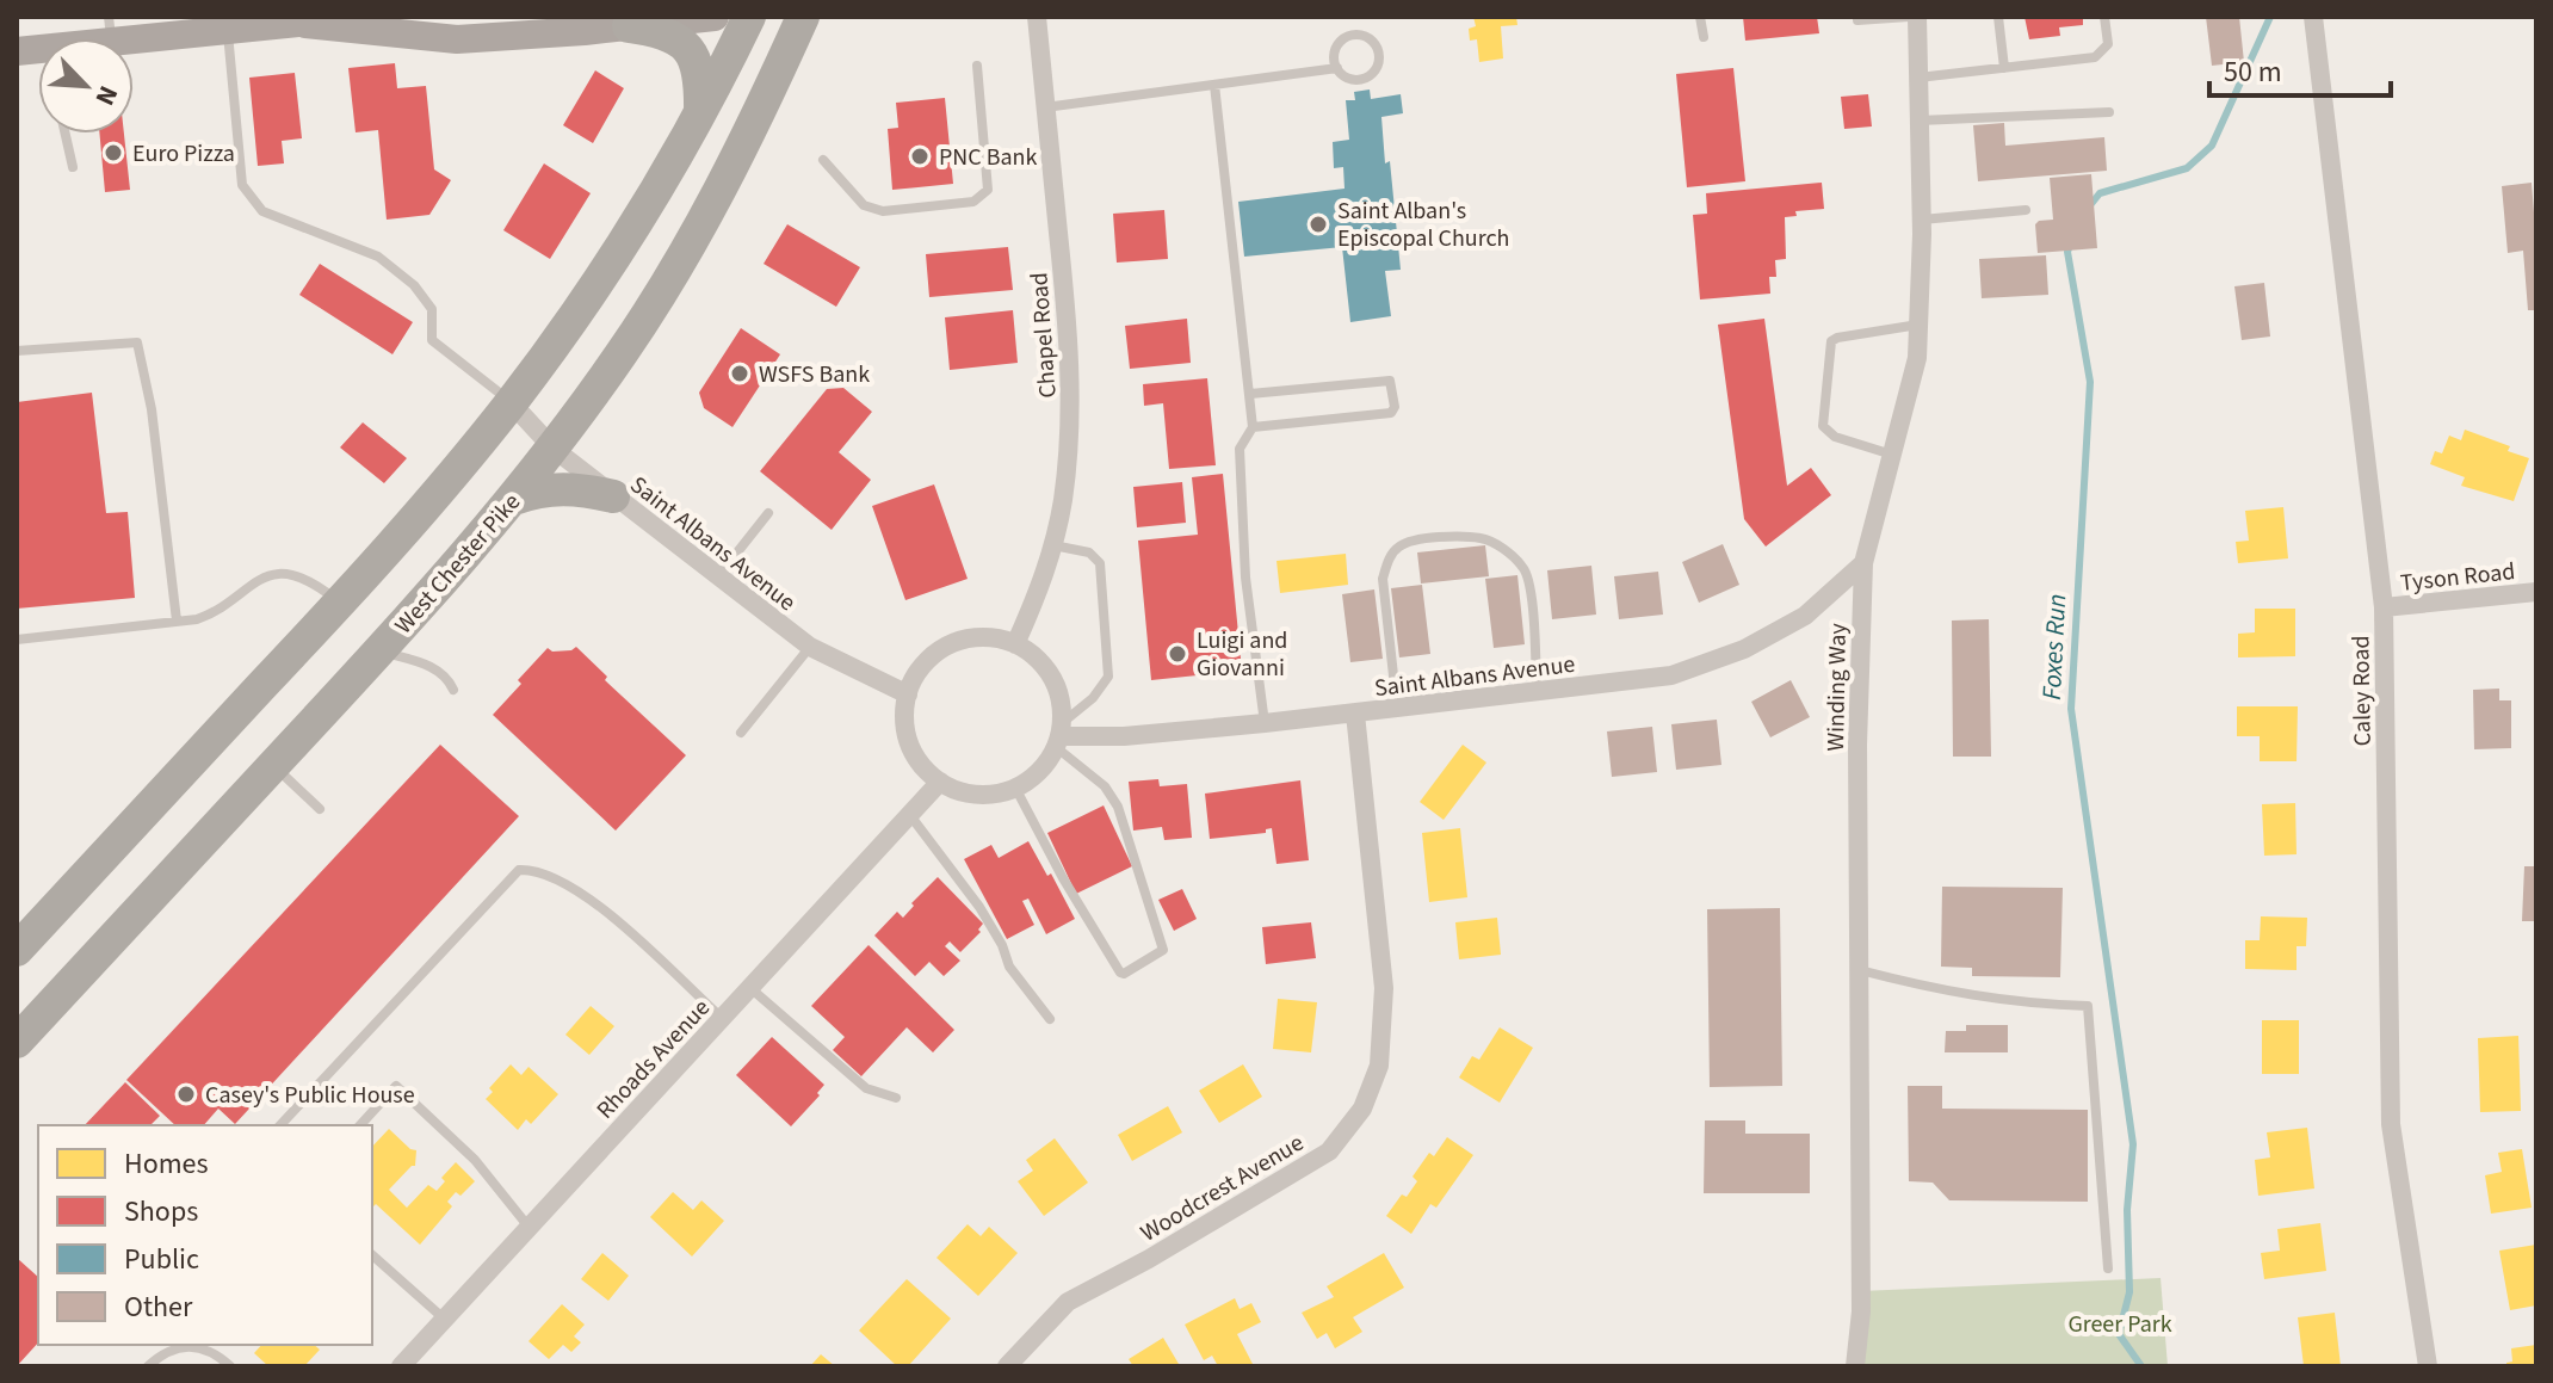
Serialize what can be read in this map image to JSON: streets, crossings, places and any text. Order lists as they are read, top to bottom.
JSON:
{
  "streets": {
    "highway": ["West Chester Pike"],
    "street": [
      "Chapel Road",
      "Saint Albans Avenue",
      "Tyson Road",
      "Winding Way",
      "Caley Road",
      "Rhoads Avenue",
      "Woodcrest Avenue"
    ]
  },
  "crossings": [
    ["Chapel Road", "Saint Albans Avenue"],
    ["Chapel Road", "Rhoads Avenue"],
    ["Saint Albans Avenue", "West Chester Pike"],
    ["Saint Albans Avenue", "Winding Way"],
    ["Saint Albans Avenue", "Rhoads Avenue"],
    ["Saint Albans Avenue", "Woodcrest Avenue"],
    ["Tyson Road", "Caley Road"]
  ],
  "water": ["Foxes Run"],
  "parks": ["Greer Park"],
  "places": [
    "Euro Pizza",
    "PNC Bank",
    "Saint Alban's Episcopal Church",
    "WSFS Bank",
    "Luigi and Giovanni",
    "Casey's Public House"
  ],
  "legend": [
    "Homes",
    "Shops",
    "Public",
    "Other"
  ],
  "scale_bar": "50 m",
  "north": "bottom right"
}
